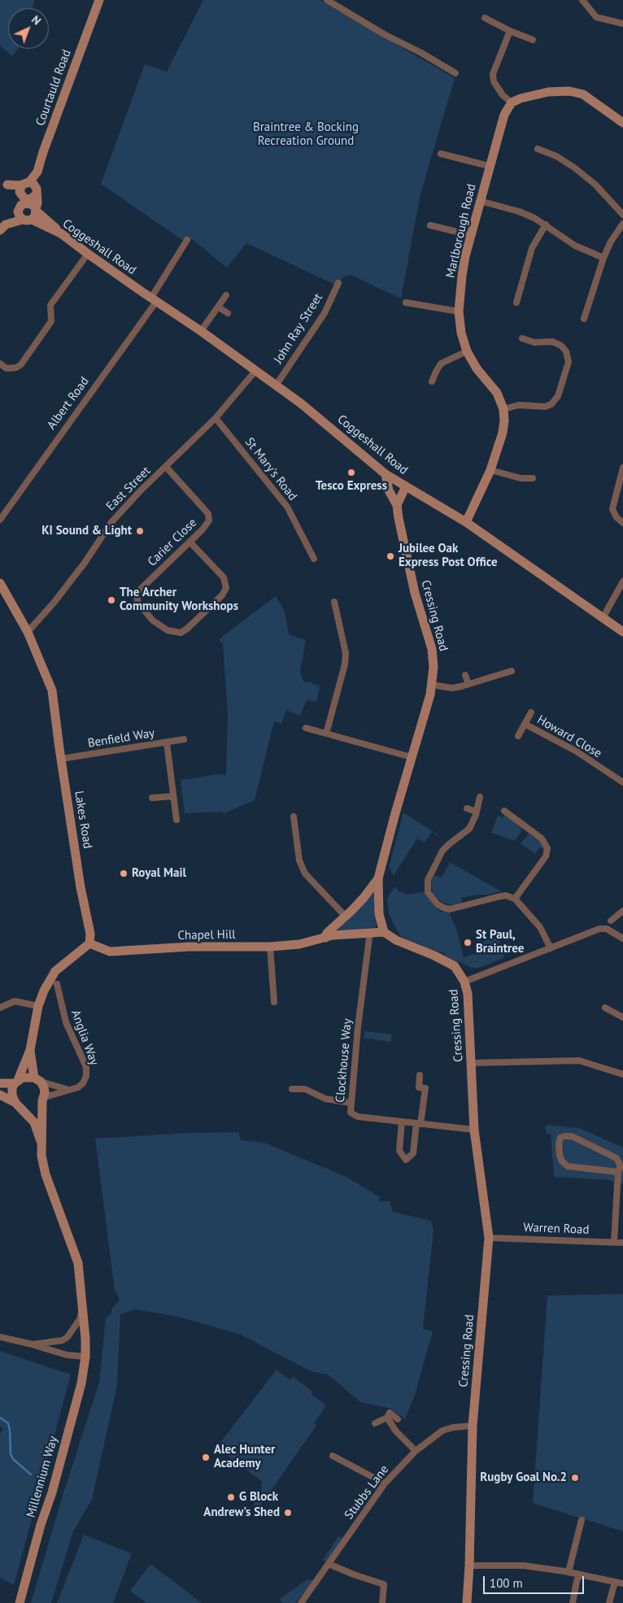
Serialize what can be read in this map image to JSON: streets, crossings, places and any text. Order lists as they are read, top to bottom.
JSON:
{
  "streets": {
    "street": [
      "Courtauld Road",
      "Marlborough Road",
      "Coggeshall Road",
      "John Ray Street",
      "Albert Road",
      "St Mary's Road",
      "East Street",
      "Carier Close",
      "Cressing Road",
      "Howard Close",
      "Benfield Way",
      "Lakes Road",
      "Chapel Hill",
      "Anglia Way",
      "Clockhouse Way",
      "Warren Road",
      "Millennium Way",
      "Stubbs Lane"
    ]
  },
  "crossings": [
    ["Marlborough Road", "Coggeshall Road"],
    ["Coggeshall Road", "John Ray Street"],
    ["Coggeshall Road", "Albert Road"],
    ["Coggeshall Road", "East Street"],
    ["Coggeshall Road", "Cressing Road"],
    ["St Mary's Road", "East Street"],
    ["East Street", "Carier Close"],
    ["East Street", "Lakes Road"],
    ["Cressing Road", "Chapel Hill"],
    ["Cressing Road", "Clockhouse Way"],
    ["Cressing Road", "Warren Road"],
    ["Cressing Road", "Stubbs Lane"],
    ["Benfield Way", "Lakes Road"],
    ["Lakes Road", "Chapel Hill"],
    ["Chapel Hill", "Clockhouse Way"]
  ],
  "parks": ["Braintree & Bocking Recreation Ground"],
  "places": [
    "Tesco Express",
    "KI Sound & Light",
    "Jubilee Oak Express Post Office",
    "The Archer Community Workshops",
    "Royal Mail",
    "St Paul, Braintree",
    "Alec Hunter Academy",
    "Rugby Goal No.2",
    "G Block",
    "Andrew's Shed"
  ],
  "scale_bar": "100 m",
  "north": "top right"
}
